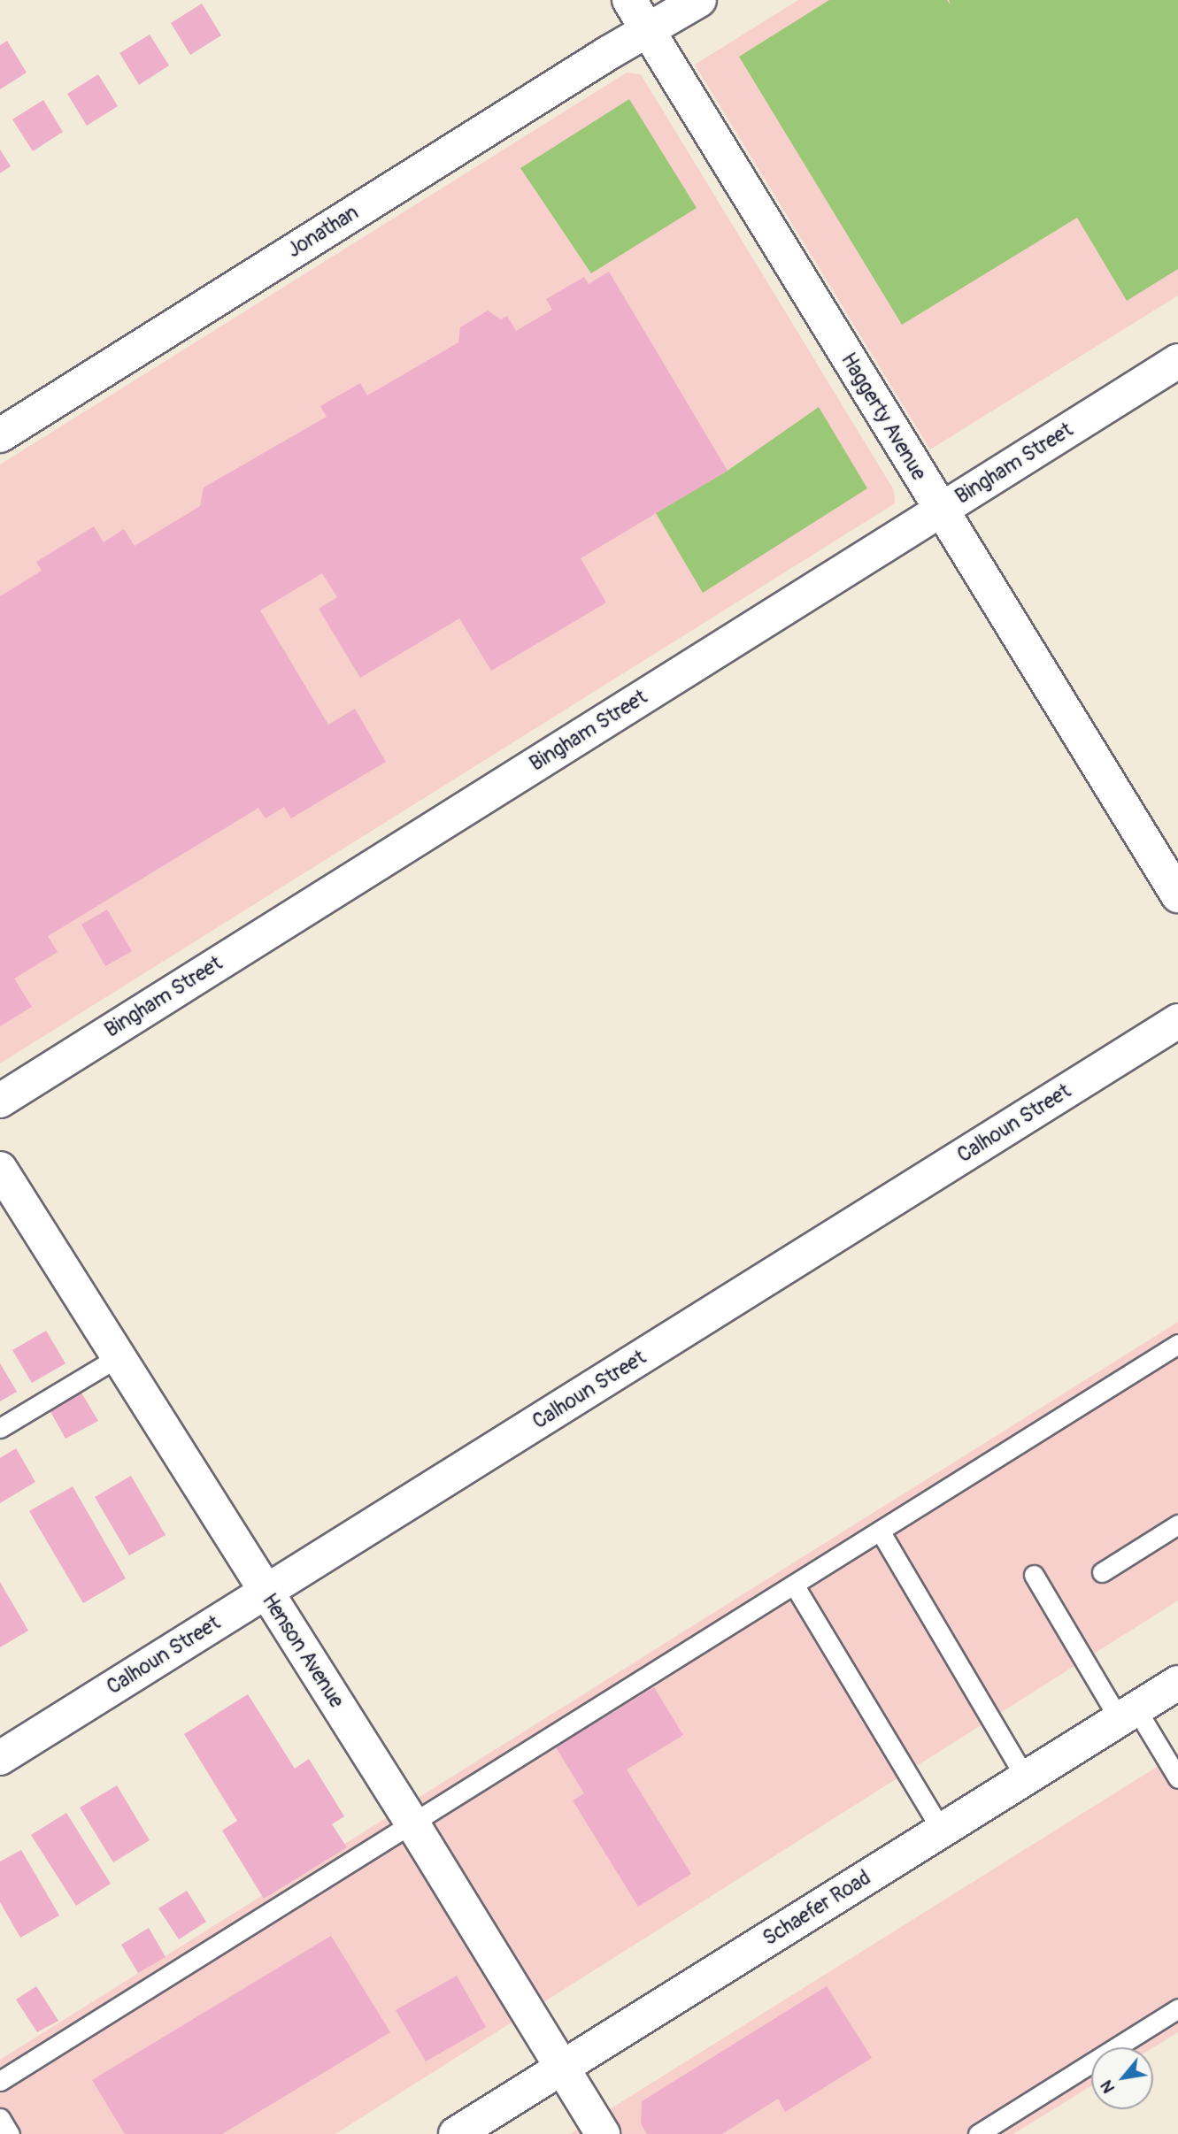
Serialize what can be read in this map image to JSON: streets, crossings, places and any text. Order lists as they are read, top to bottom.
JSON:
{
  "streets": {
    "street": [
      "Jonathan",
      "Haggerty Avenue",
      "Bingham Street",
      "Calhoun Street",
      "Henson Avenue",
      "Schaefer Road"
    ]
  },
  "crossings": [
    ["Jonathan", "Haggerty Avenue"],
    ["Haggerty Avenue", "Bingham Street"],
    ["Calhoun Street", "Henson Avenue"],
    ["Henson Avenue", "Schaefer Road"]
  ],
  "north": "bottom left"
}
